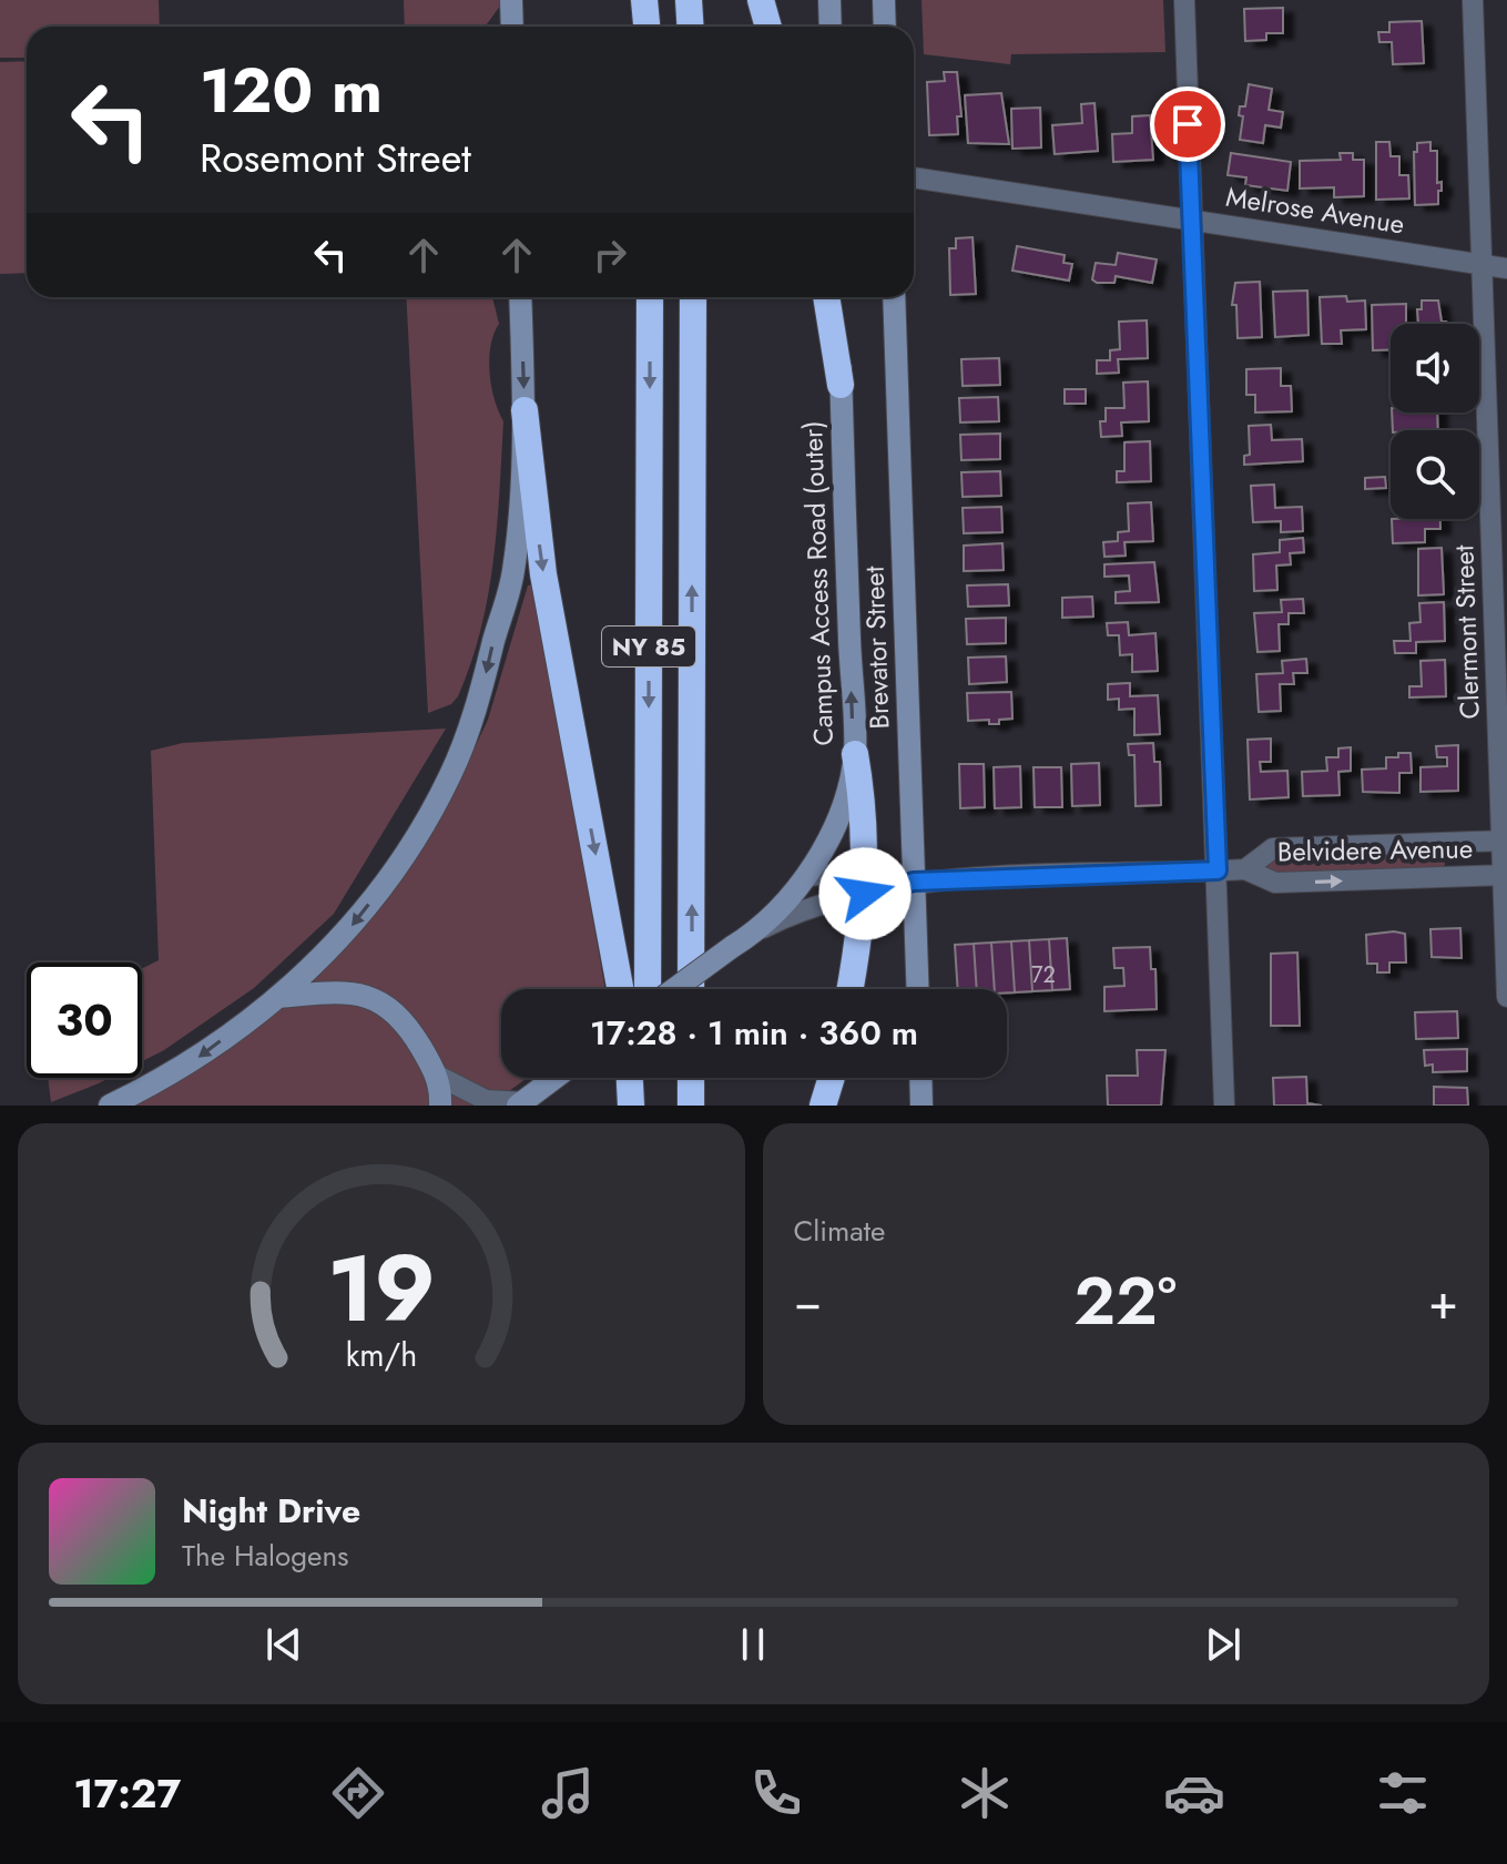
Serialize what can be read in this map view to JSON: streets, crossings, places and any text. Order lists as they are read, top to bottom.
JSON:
{
  "streets": {
    "highway": ["NY 85"],
    "street": [
      "Melrose Avenue",
      "Campus Access Road (outer)",
      "Clermont Street",
      "Brevator Street",
      "Belvidere Avenue"
    ]
  },
  "crossings": [
    ["Melrose Avenue", "Clermont Street"],
    ["Campus Access Road (outer)", "Belvidere Avenue"],
    ["Clermont Street", "Belvidere Avenue"],
    ["Brevator Street", "Belvidere Avenue"]
  ],
  "one_way": ["Campus Access Road (outer)"],
  "house_numbers": ["72"],
  "page": {
    "turn": ["120 m", "Rosemont Street"],
    "limit": "30",
    "trip": "17:28 · 1 min · 360 m",
    "tile": "Climate",
    "heat": ["−", "22°", "+"],
    "song": ["Night Drive", "The Halogens"],
    "tabs": "17:27",
    "gauge": ["19", "km/h"]
  }
}
